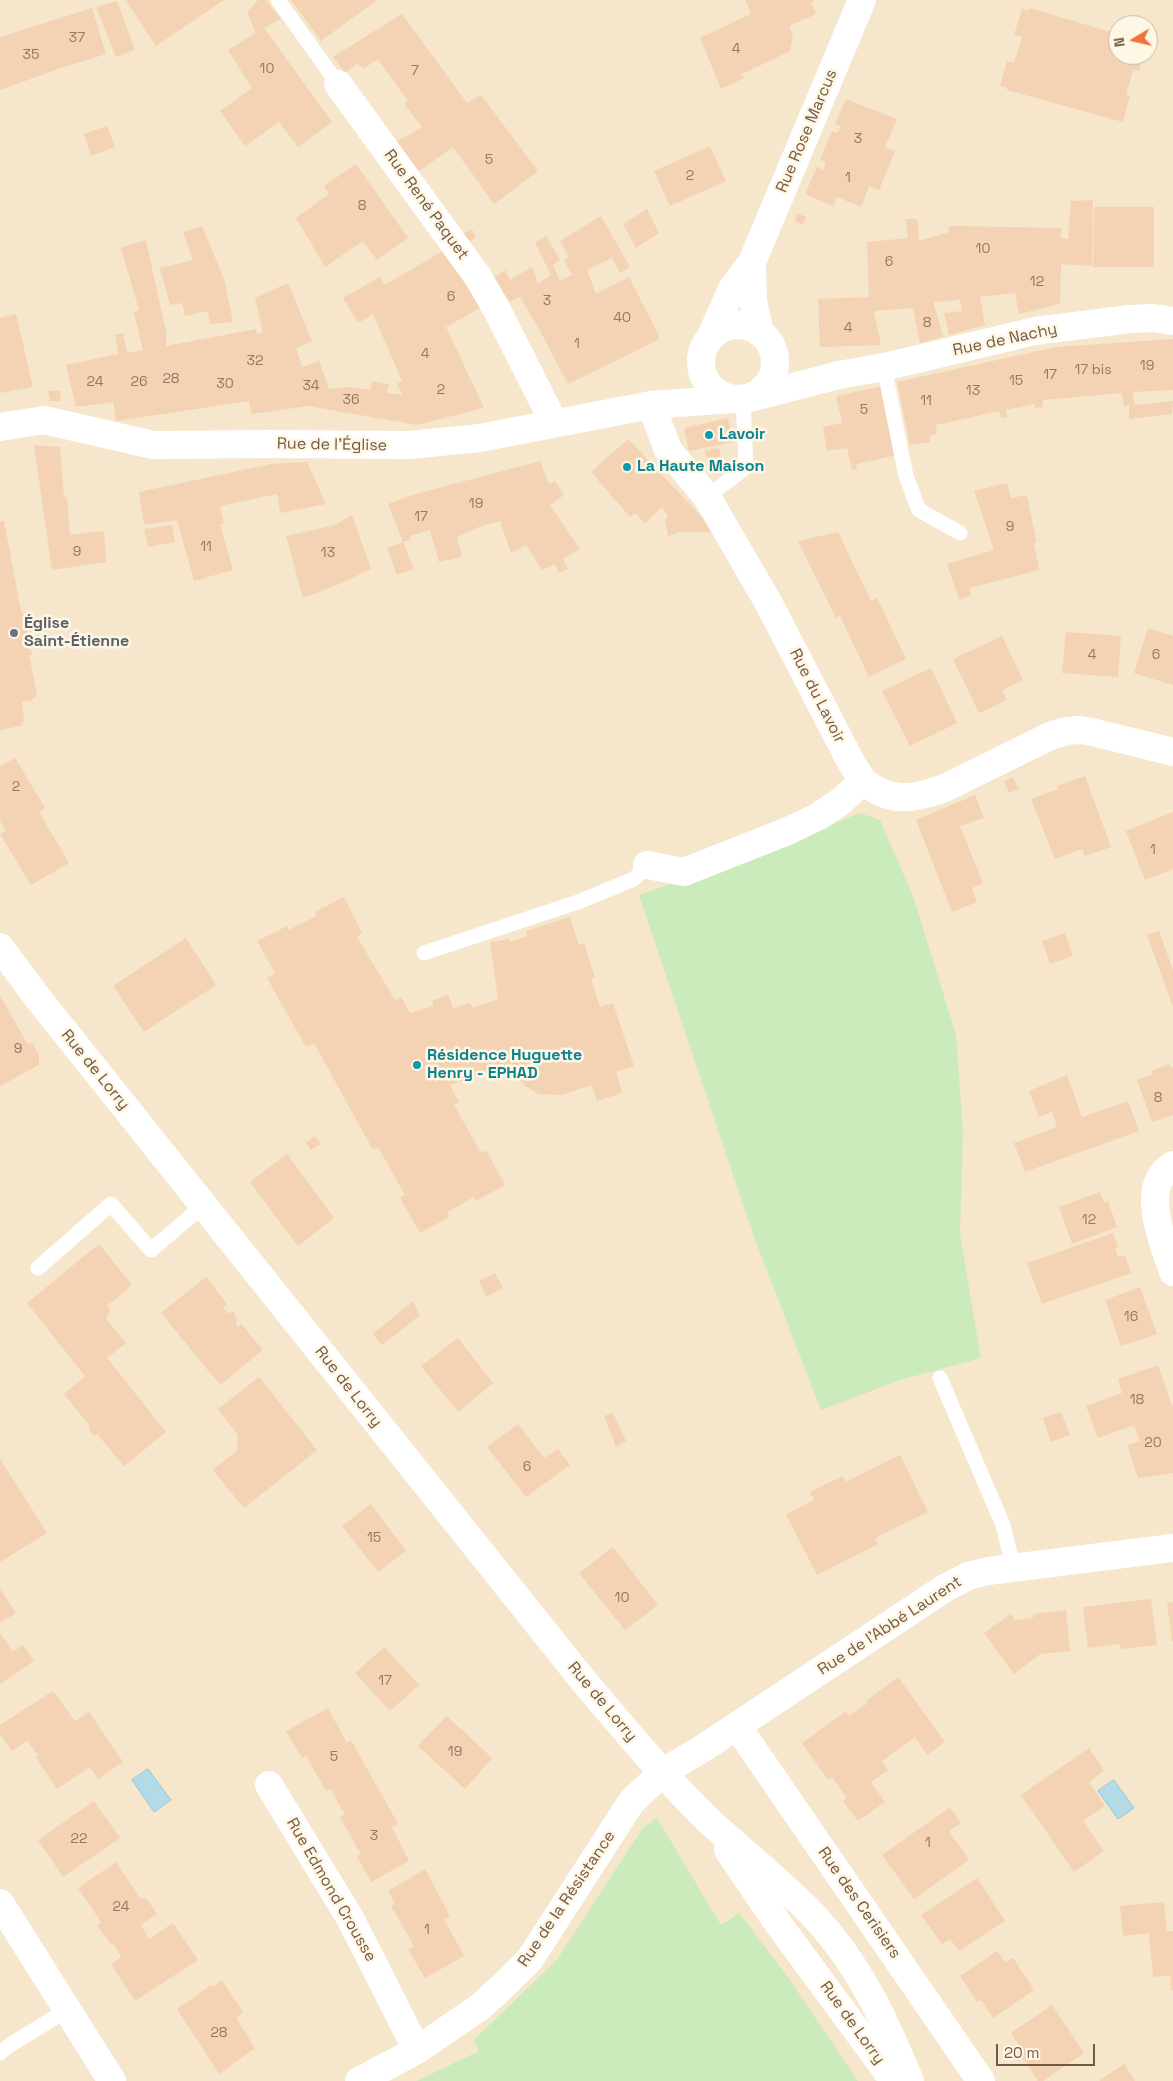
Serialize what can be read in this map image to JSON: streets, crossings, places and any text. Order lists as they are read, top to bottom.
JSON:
{
  "streets": {
    "street": [
      "Rue Rose Marcus",
      "Rue René Paquet",
      "Rue de Nachy",
      "Rue de l'Église",
      "Rue du Lavoir",
      "Rue de Lorry",
      "Rue de l'Abbé Laurent",
      "Rue Edmond Crousse",
      "Rue de la Résistance",
      "Rue des Cerisiers"
    ]
  },
  "crossings": [
    ["Rue Rose Marcus", "Rue de Nachy"],
    ["Rue Rose Marcus", "Rue de l'Église"],
    ["Rue René Paquet", "Rue de l'Église"],
    ["Rue de Nachy", "Rue de l'Église"],
    ["Rue de l'Église", "Rue du Lavoir"],
    ["Rue de Lorry", "Rue de l'Abbé Laurent"],
    ["Rue de Lorry", "Rue de la Résistance"],
    ["Rue de l'Abbé Laurent", "Rue de la Résistance"],
    ["Rue de l'Abbé Laurent", "Rue des Cerisiers"],
    ["Rue Edmond Crousse", "Rue de la Résistance"]
  ],
  "places": [
    "Lavoir",
    "La Haute Maison",
    "Église Saint-Étienne",
    "Résidence Huguette Henry - EPHAD"
  ],
  "house_numbers": [
    "37",
    "4",
    "35",
    "10",
    "7",
    "3",
    "5",
    "2",
    "1",
    "8",
    "10",
    "6",
    "12",
    "6",
    "3",
    "40",
    "8",
    "4",
    "1",
    "4",
    "32",
    "19",
    "17 bis",
    "17",
    "28",
    "15",
    "24",
    "26",
    "30",
    "34",
    "2",
    "13",
    "36",
    "11",
    "5",
    "19",
    "17",
    "9",
    "11",
    "9",
    "13",
    "4",
    "6",
    "2",
    "1",
    "9",
    "8",
    "12",
    "16",
    "18",
    "20",
    "6",
    "15",
    "10",
    "17",
    "19",
    "5",
    "3",
    "22",
    "1",
    "24",
    "1",
    "28"
  ],
  "scale_bar": "20 m",
  "north": "left"
}
